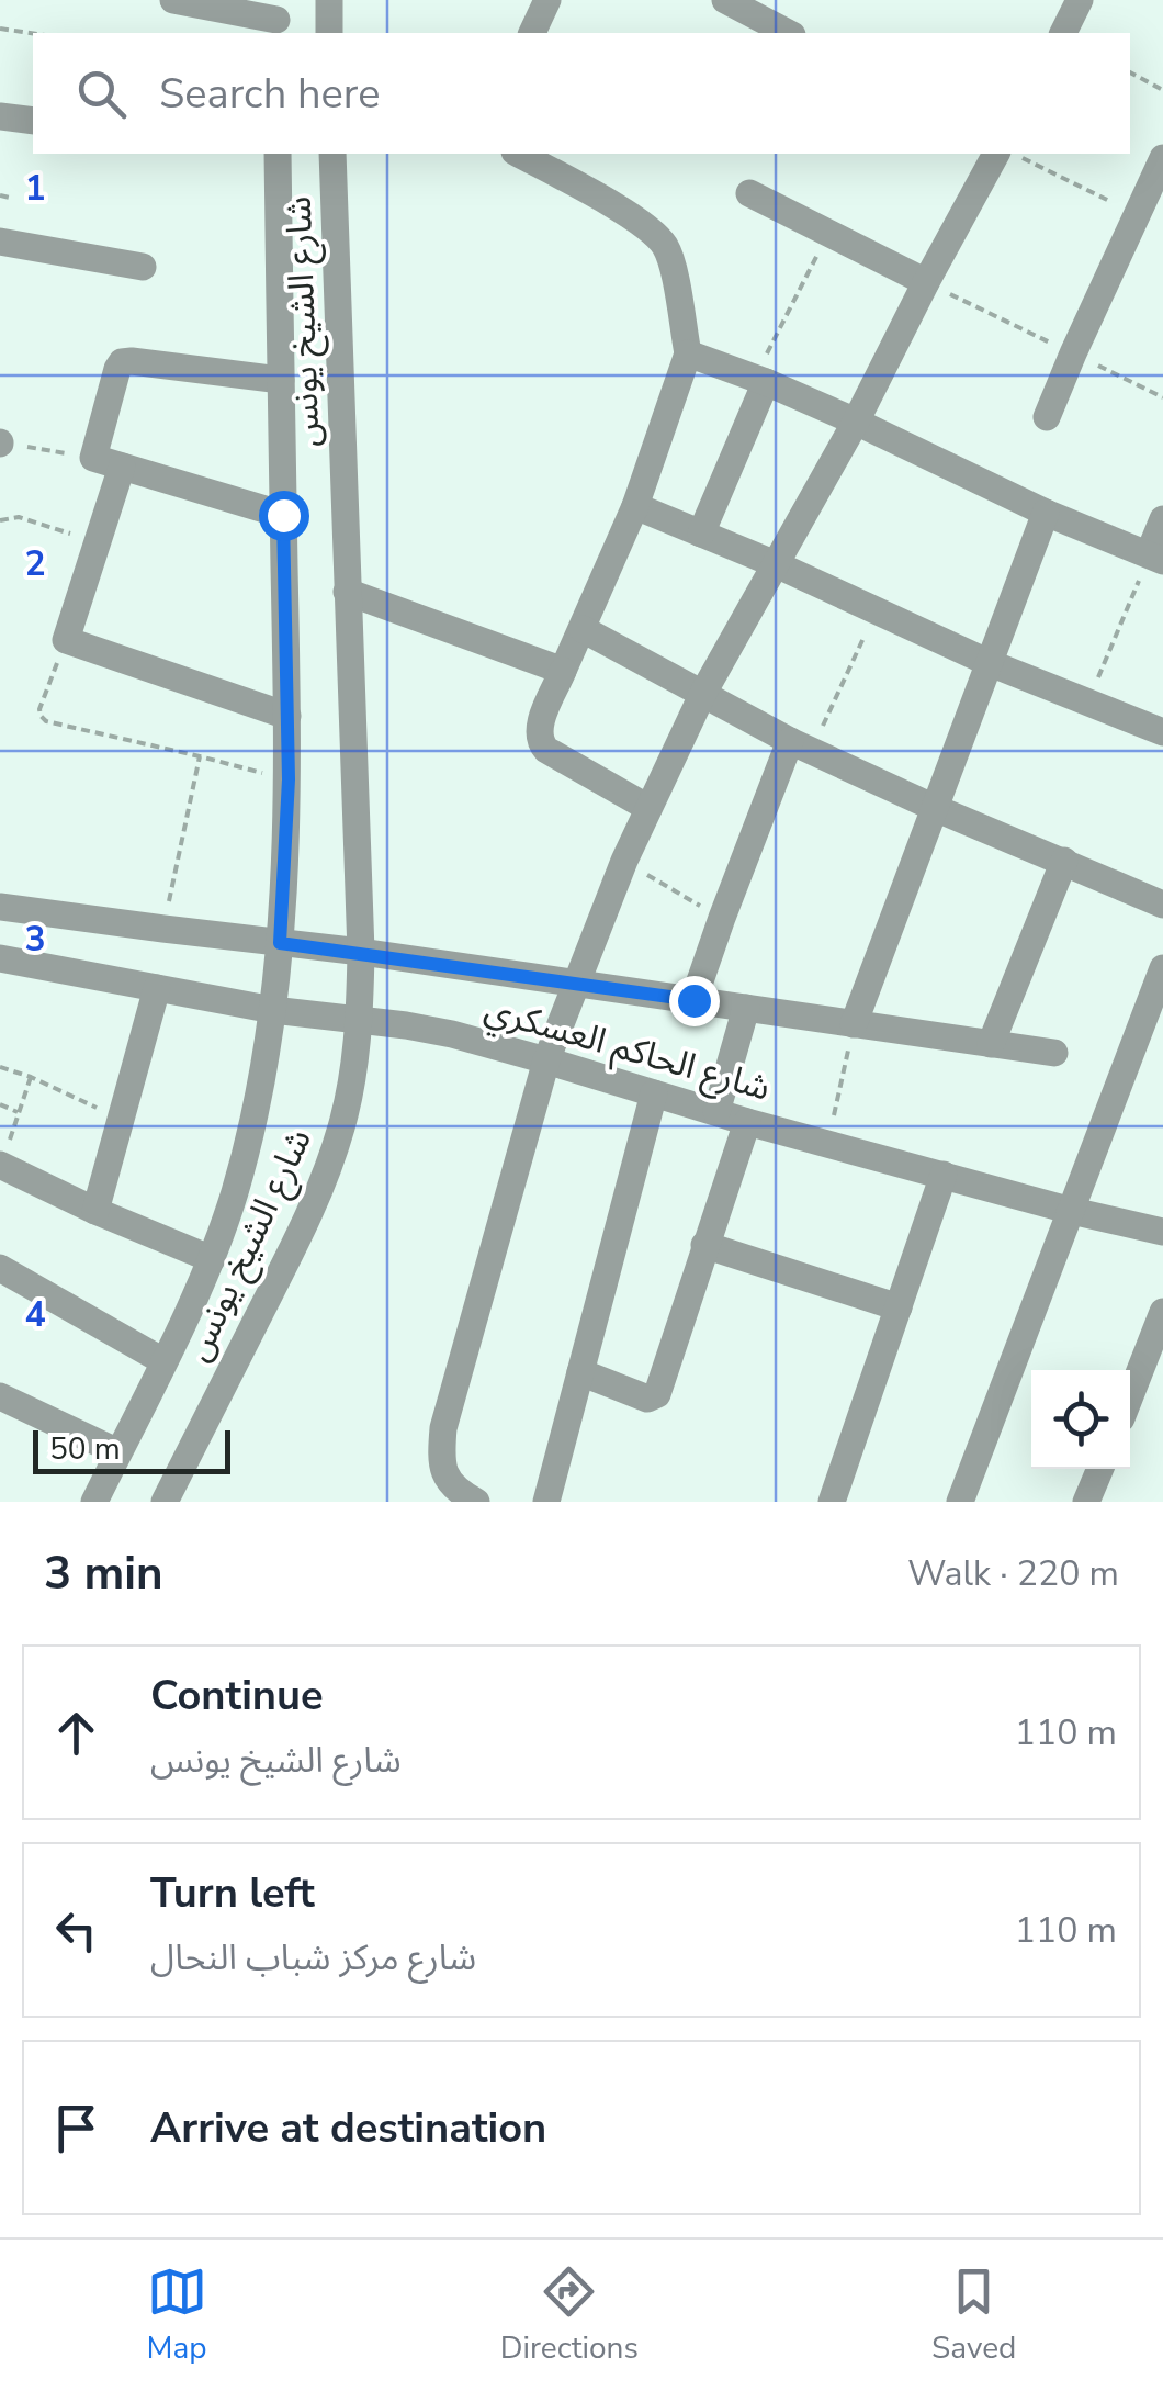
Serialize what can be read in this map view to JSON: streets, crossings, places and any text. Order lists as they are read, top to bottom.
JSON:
{
  "streets": {
    "street": ["شارع الشيخ يونس", "شارع الحاكم العسكري"]
  },
  "crossings": [
    ["شارع الشيخ يونس", "شارع الحاكم العسكري"]
  ],
  "scale_bar": "50 m",
  "page": {
    "search": "Search here",
    "scale": "50 m",
    "heading": ["3 min", "Walk · 220 m"],
    "list": [
      ["Continue", "شارع الشيخ يونس", "110 m"],
      ["Turn left", "شارع مركز شباب النحال", "110 m"],
      "Arrive at destination"
    ],
    "nav": ["Map", "Directions", "Saved"]
  },
  "grid": {
    "rows": [
      "1",
      "2",
      "3",
      "4"
    ]
  }
}
